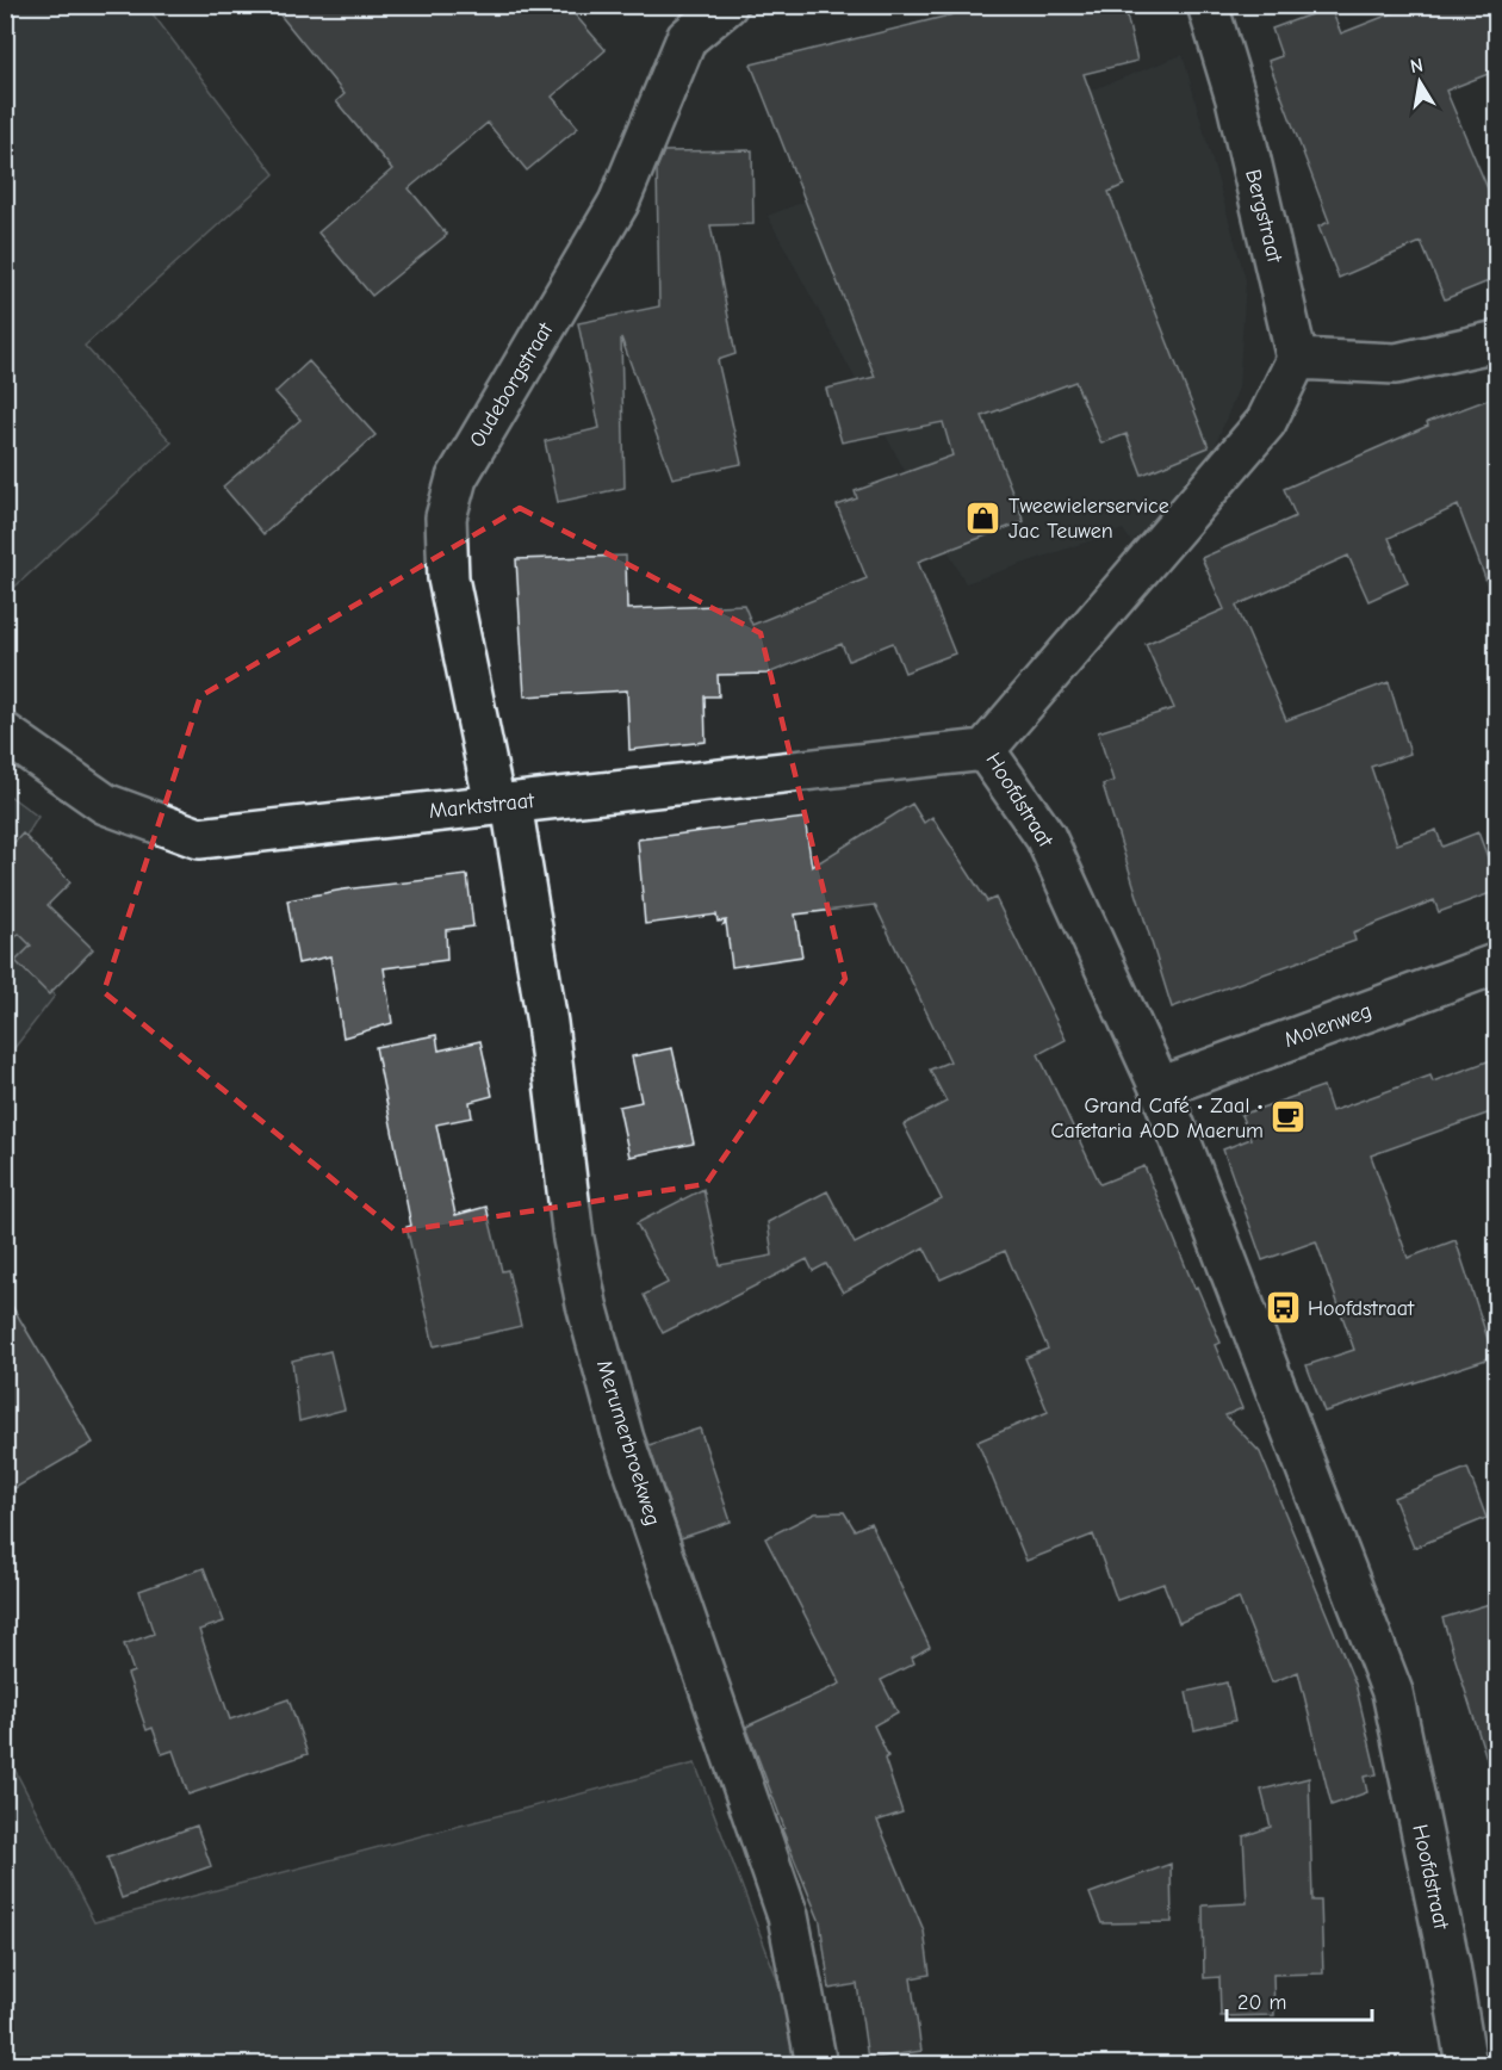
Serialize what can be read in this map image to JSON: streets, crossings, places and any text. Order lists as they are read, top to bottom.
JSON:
{
  "streets": {
    "street": [
      "Bergstraat",
      "Oudeborgstraat",
      "Hoofdstraat",
      "Marktstraat",
      "Molenweg",
      "Merumerbroekweg"
    ]
  },
  "crossings": [
    ["Bergstraat", "Hoofdstraat"],
    ["Oudeborgstraat", "Marktstraat"],
    ["Oudeborgstraat", "Merumerbroekweg"],
    ["Hoofdstraat", "Marktstraat"],
    ["Hoofdstraat", "Molenweg"],
    ["Marktstraat", "Merumerbroekweg"]
  ],
  "places": {
    "shop": ["Tweewielerservice Jac Teuwen"],
    "cafe": ["Grand Café • Zaal • Cafetaria AOD Maerum"],
    "bus stop": ["Hoofdstraat"]
  },
  "scale_bar": "20 m",
  "north": "top"
}
